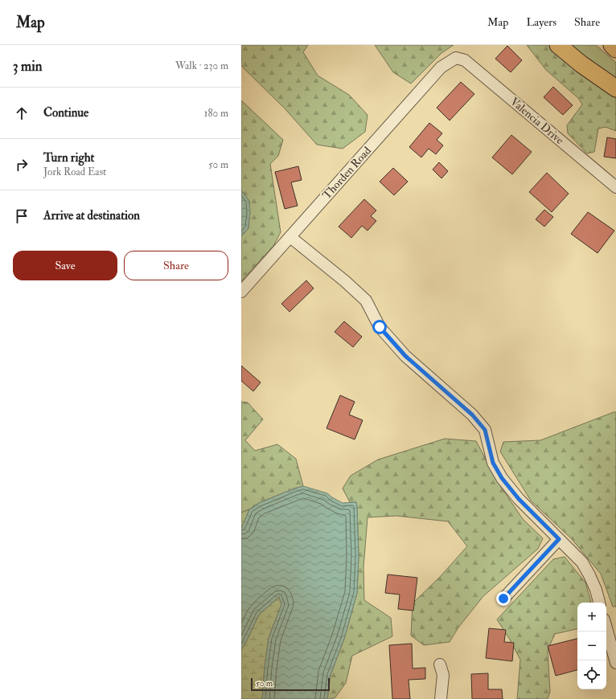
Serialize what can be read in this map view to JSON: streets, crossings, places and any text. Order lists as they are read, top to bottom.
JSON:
{
  "streets": {
    "street": ["Valencia Drive", "Thorden Road"]
  },
  "crossings": [
    ["Valencia Drive", "Thorden Road"]
  ],
  "scale_bar": "50 m",
  "page": {
    "header": "Map",
    "nav": ["Map", "Layers", "Share"],
    "heading": ["3 min", "Walk · 230 m"],
    "list": [
      ["Continue", "180 m"],
      ["Turn right", "Jork Road East", "50 m"],
      "Arrive at destination"
    ],
    "buttons": ["Save", "Share"],
    "map_buttons": ["+", "−"],
    "scale": "50 m"
  }
}
